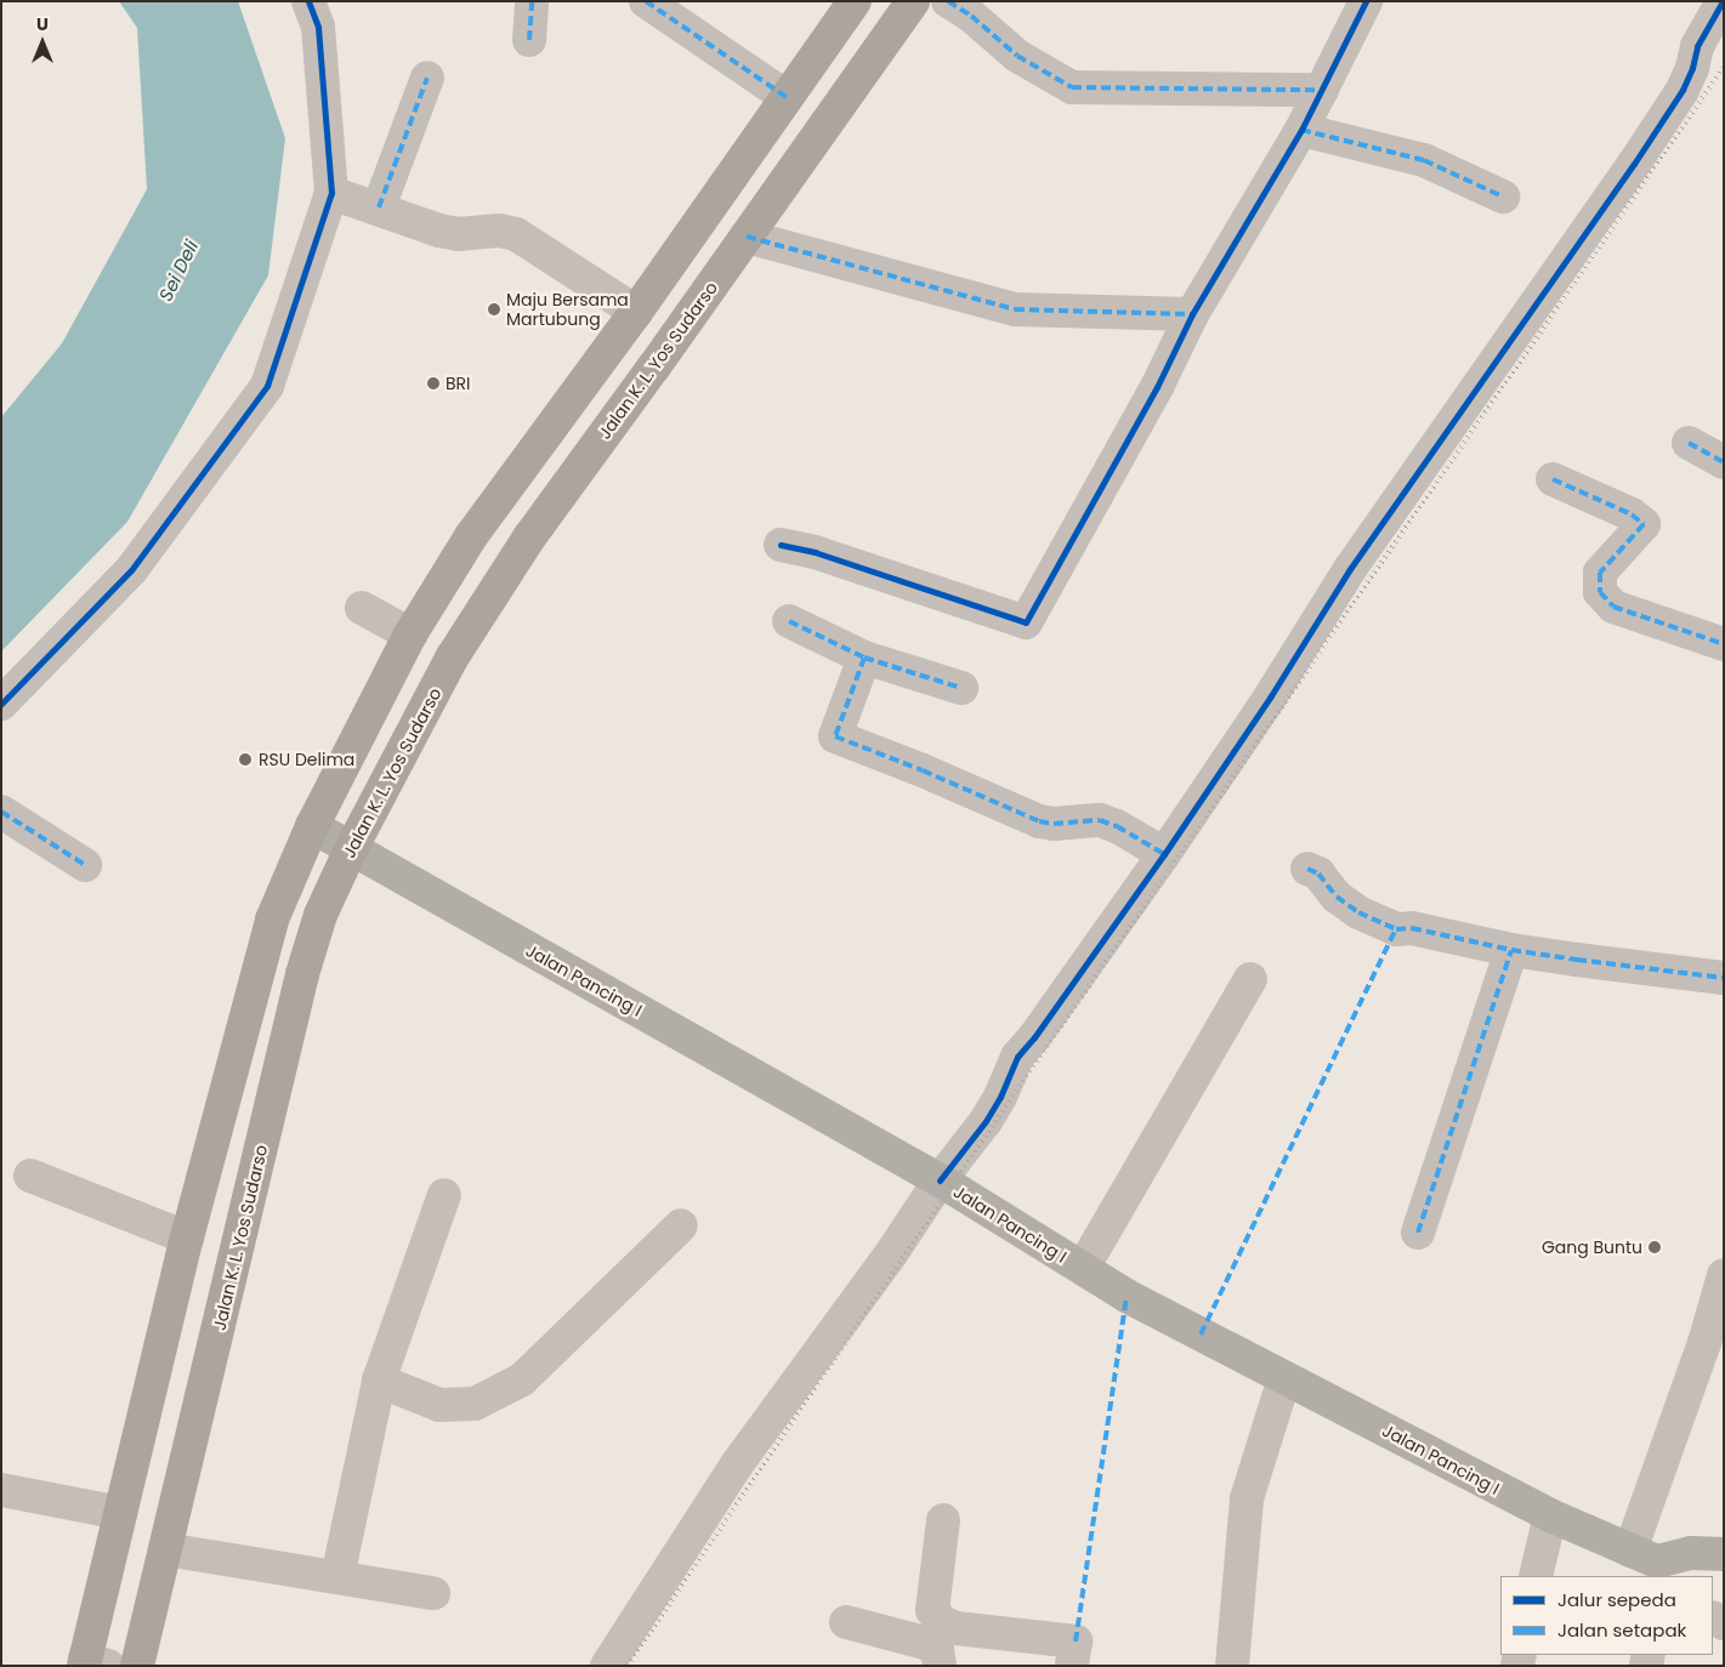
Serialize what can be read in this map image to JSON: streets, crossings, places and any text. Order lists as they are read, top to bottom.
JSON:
{
  "streets": {
    "highway": ["Jalan K. L. Yos Sudarso"],
    "main road": ["Jalan Pancing I"]
  },
  "crossings": [
    ["Jalan K. L. Yos Sudarso", "Jalan Pancing I"]
  ],
  "water": ["Sei Deli"],
  "places": [
    "Maju Bersama Martubung",
    "BRI",
    "RSU Delima",
    "Gang Buntu"
  ],
  "legend": ["Jalur sepeda", "Jalan setapak"],
  "north": "top"
}
